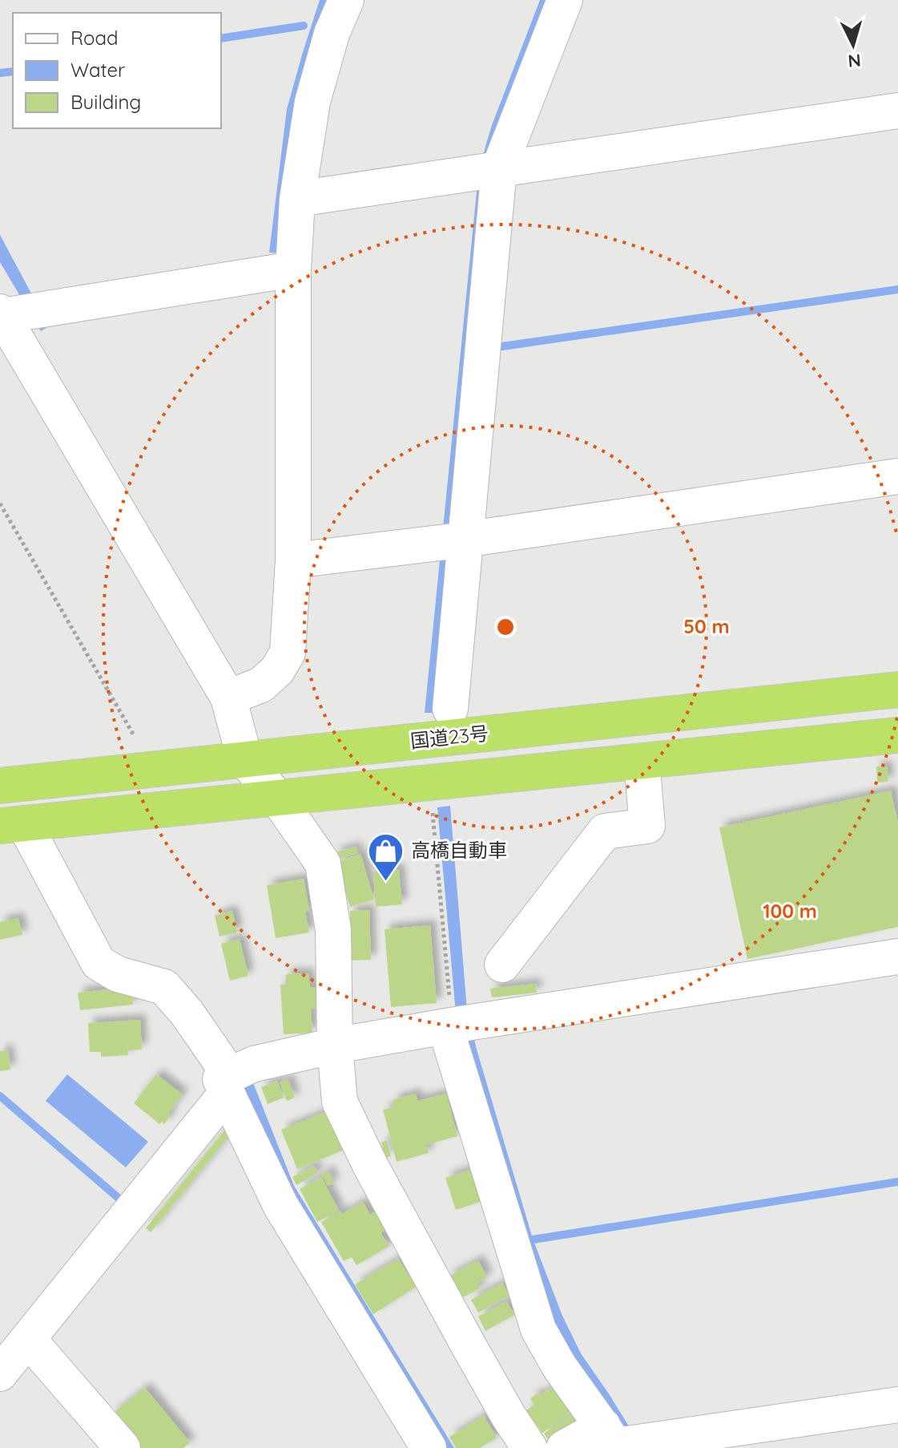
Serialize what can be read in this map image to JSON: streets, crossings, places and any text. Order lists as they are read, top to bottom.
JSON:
{
  "streets": {
    "highway": ["国道23号"]
  },
  "places": {
    "shop": ["高橋自動車"]
  },
  "legend": ["Road", "Water", "Building"],
  "north": "bottom",
  "rings": ["50 m", "100 m"]
}
